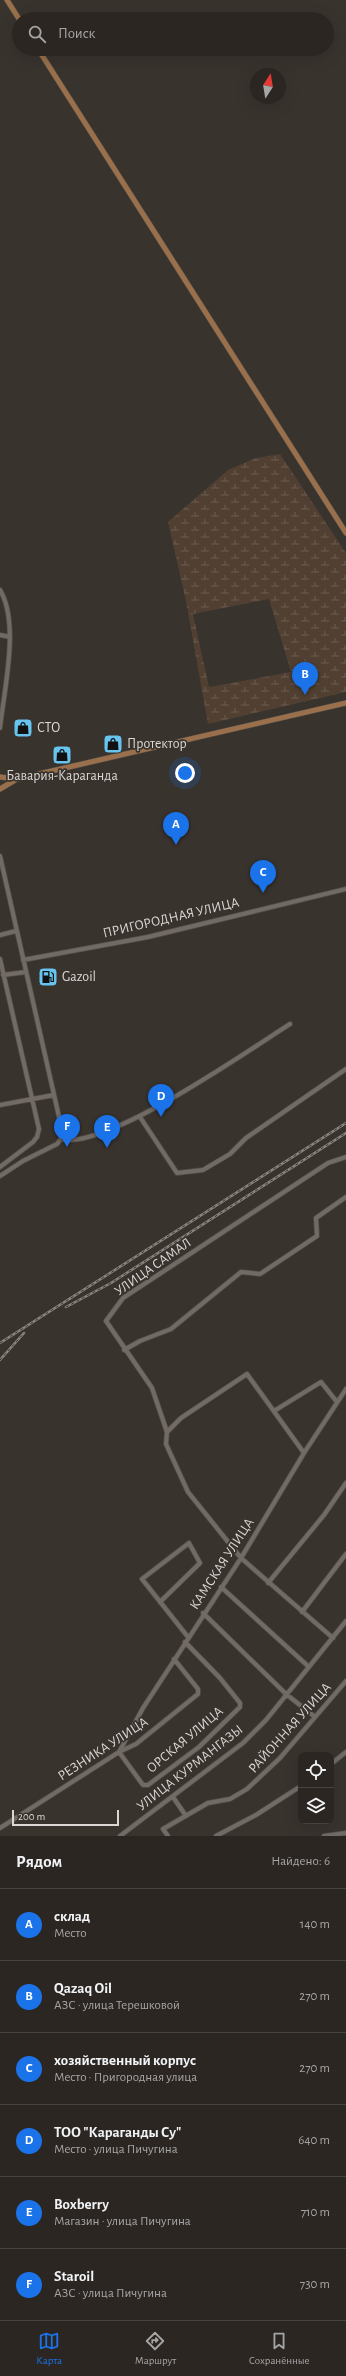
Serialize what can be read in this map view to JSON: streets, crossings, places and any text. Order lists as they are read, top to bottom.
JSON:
{
  "streets": {
    "street": [
      "ПРИГОРОДНАЯ УЛИЦА",
      "УЛИЦА САМАЛ",
      "КАМСКАЯ УЛИЦА",
      "РАЙОННАЯ УЛИЦА",
      "ОРСКАЯ УЛИЦА",
      "РЕЗНИКА УЛИЦА",
      "УЛИЦА КУРМАНГАЗЫ"
    ]
  },
  "crossings": [
    ["КАМСКАЯ УЛИЦА", "ОРСКАЯ УЛИЦА"],
    ["КАМСКАЯ УЛИЦА", "РЕЗНИКА УЛИЦА"],
    ["ОРСКАЯ УЛИЦА", "РЕЗНИКА УЛИЦА"]
  ],
  "places": {
    "shop": ["СТО", "Протектор", "Бавария-Караганда"],
    "fuel station": ["Gazoil"]
  },
  "scale_bar": "200 m",
  "north": "top",
  "page": {
    "search": "Поиск",
    "pins": [
      "B",
      "A",
      "C",
      "D",
      "F",
      "E"
    ],
    "scale": "200 m",
    "heading": ["Рядом", "Найдено: 6"],
    "list": [
      {
        "mark": "A",
        "name": "склад",
        "note": "Место",
        "value": "140 m"
      },
      {
        "mark": "B",
        "name": "Qazaq Oil",
        "note": "АЗС · улица Терешковой",
        "value": "270 m"
      },
      {
        "mark": "C",
        "name": "хозяйственный корпус",
        "note": "Место · Пригородная улица",
        "value": "270 m"
      },
      {
        "mark": "D",
        "name": "ТОО \"Караганды Су\"",
        "note": "Место · улица Пичугина",
        "value": "640 m"
      },
      {
        "mark": "E",
        "name": "Boxberry",
        "note": "Магазин · улица Пичугина",
        "value": "710 m"
      },
      {
        "mark": "F",
        "name": "Staroil",
        "note": "АЗС · улица Пичугина",
        "value": "730 m"
      }
    ],
    "nav": ["Карта", "Маршрут", "Сохранённые"]
  }
}
